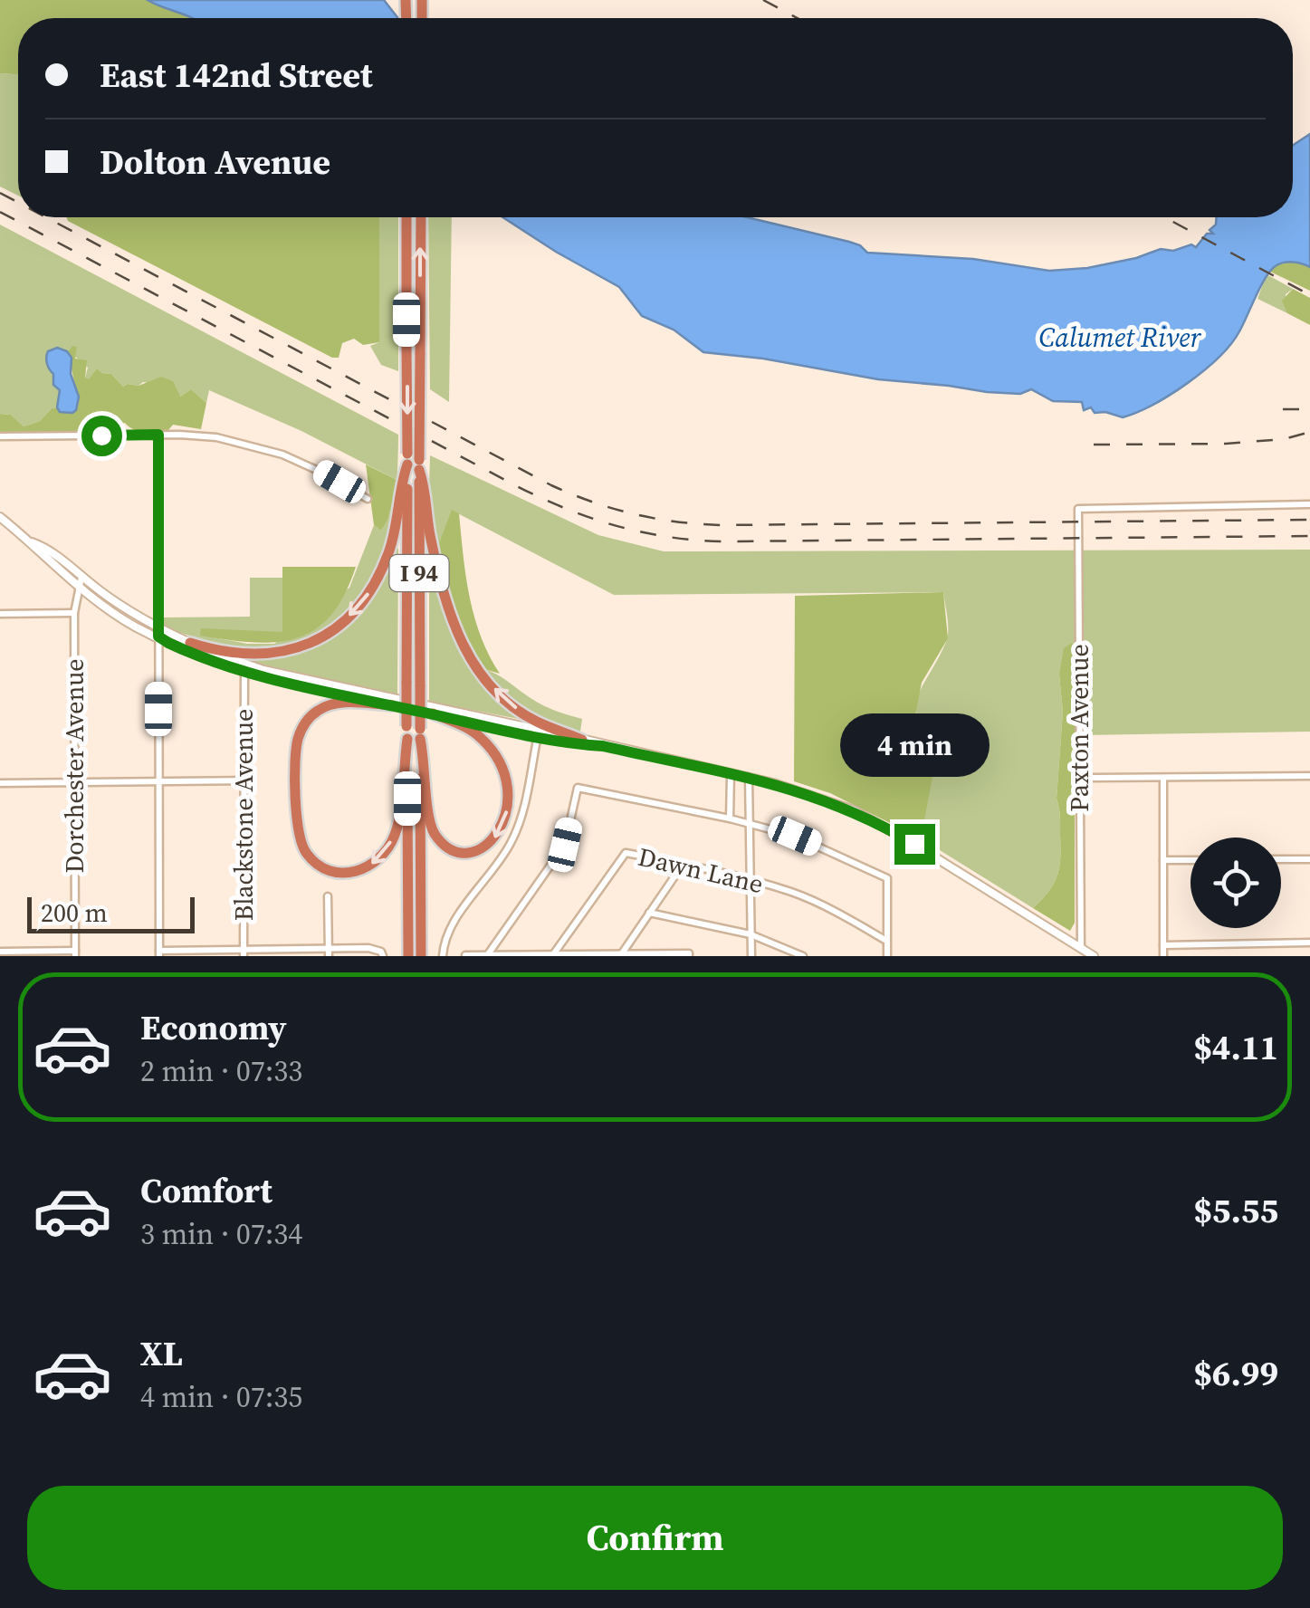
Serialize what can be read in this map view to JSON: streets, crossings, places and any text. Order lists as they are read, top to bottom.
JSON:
{
  "streets": {
    "highway": ["I 94"],
    "street": [
      "Paxton Avenue",
      "Dorchester Avenue",
      "Blackstone Avenue",
      "Dawn Lane"
    ]
  },
  "water": ["Calumet River"],
  "scale_bar": "200 m",
  "page": {
    "banner": ["East 142nd Street", "Dolton Avenue"],
    "bubble": "4 min",
    "scale": "200 m",
    "list": [
      {
        "name": "Economy",
        "note": "2 min · 07:33",
        "value": "$4.11"
      },
      {
        "name": "Comfort",
        "note": "3 min · 07:34",
        "value": "$5.55"
      },
      {
        "name": "XL",
        "note": "4 min · 07:35",
        "value": "$6.99"
      }
    ],
    "buttons": "Confirm"
  }
}
